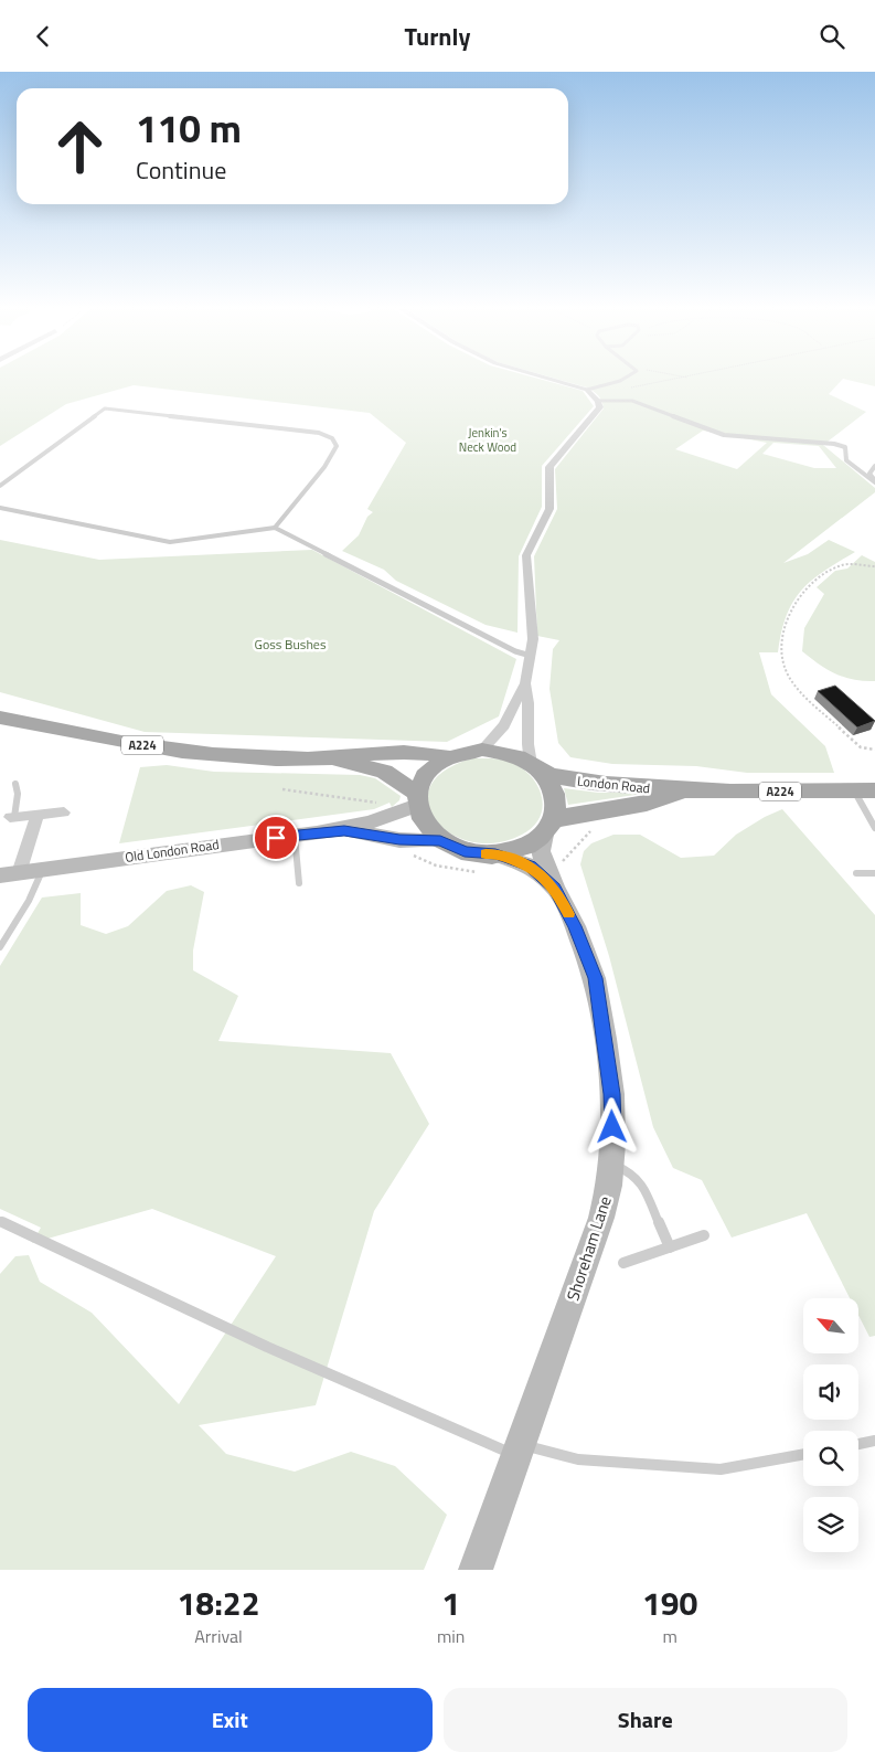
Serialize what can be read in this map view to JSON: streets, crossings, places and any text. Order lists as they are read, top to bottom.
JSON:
{
  "streets": {
    "main road": ["A224", "London Road"],
    "street": ["Old London Road", "Shoreham Lane"]
  },
  "crossings": [
    ["A224", "London Road"],
    ["A224", "Old London Road"],
    ["A224", "Shoreham Lane"],
    ["London Road", "Old London Road"],
    ["London Road", "Shoreham Lane"],
    ["Old London Road", "Shoreham Lane"]
  ],
  "parks": ["Jenkin's Neck Wood", "Goss Bushes"],
  "north": "top left",
  "page": {
    "header": "Turnly",
    "turn": ["110 m", "Continue"],
    "eta": [
      "18:22",
      "Arrival",
      "1",
      "min",
      "190",
      "m"
    ],
    "buttons": ["Exit", "Share"]
  }
}
